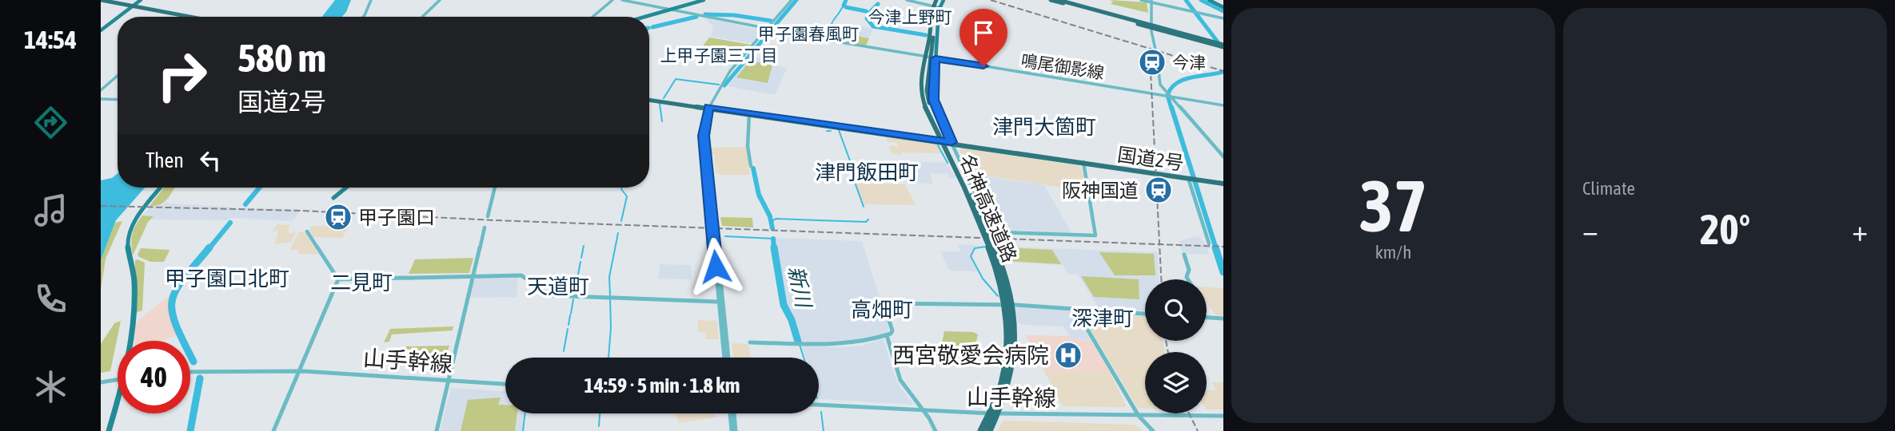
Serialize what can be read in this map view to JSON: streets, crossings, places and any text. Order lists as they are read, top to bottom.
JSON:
{
  "streets": {
    "highway": ["国道2号", "名神高速道路"],
    "street": ["鳴尾御影線", "山手幹線"]
  },
  "districts": [
    "今津上野町",
    "甲子園春風町",
    "上甲子園三丁目",
    "津門大箇町",
    "津門飯田町",
    "甲子園口北町",
    "二見町",
    "天道町",
    "高畑町",
    "深津町"
  ],
  "water": ["新川"],
  "places": {
    "station": ["今津", "阪神国道", "甲子園口"],
    "hospital": ["西宮敬愛会病院"]
  },
  "page": {
    "tabs": "14:54",
    "tile": [
      ["37", "km/h"],
      "Climate"
    ],
    "turn": ["580 m", "国道2号"],
    "then": "Then",
    "heat": ["−", "20°", "+"],
    "limit": "40",
    "trip": "14:59 · 5 min · 1.8 km"
  }
}
